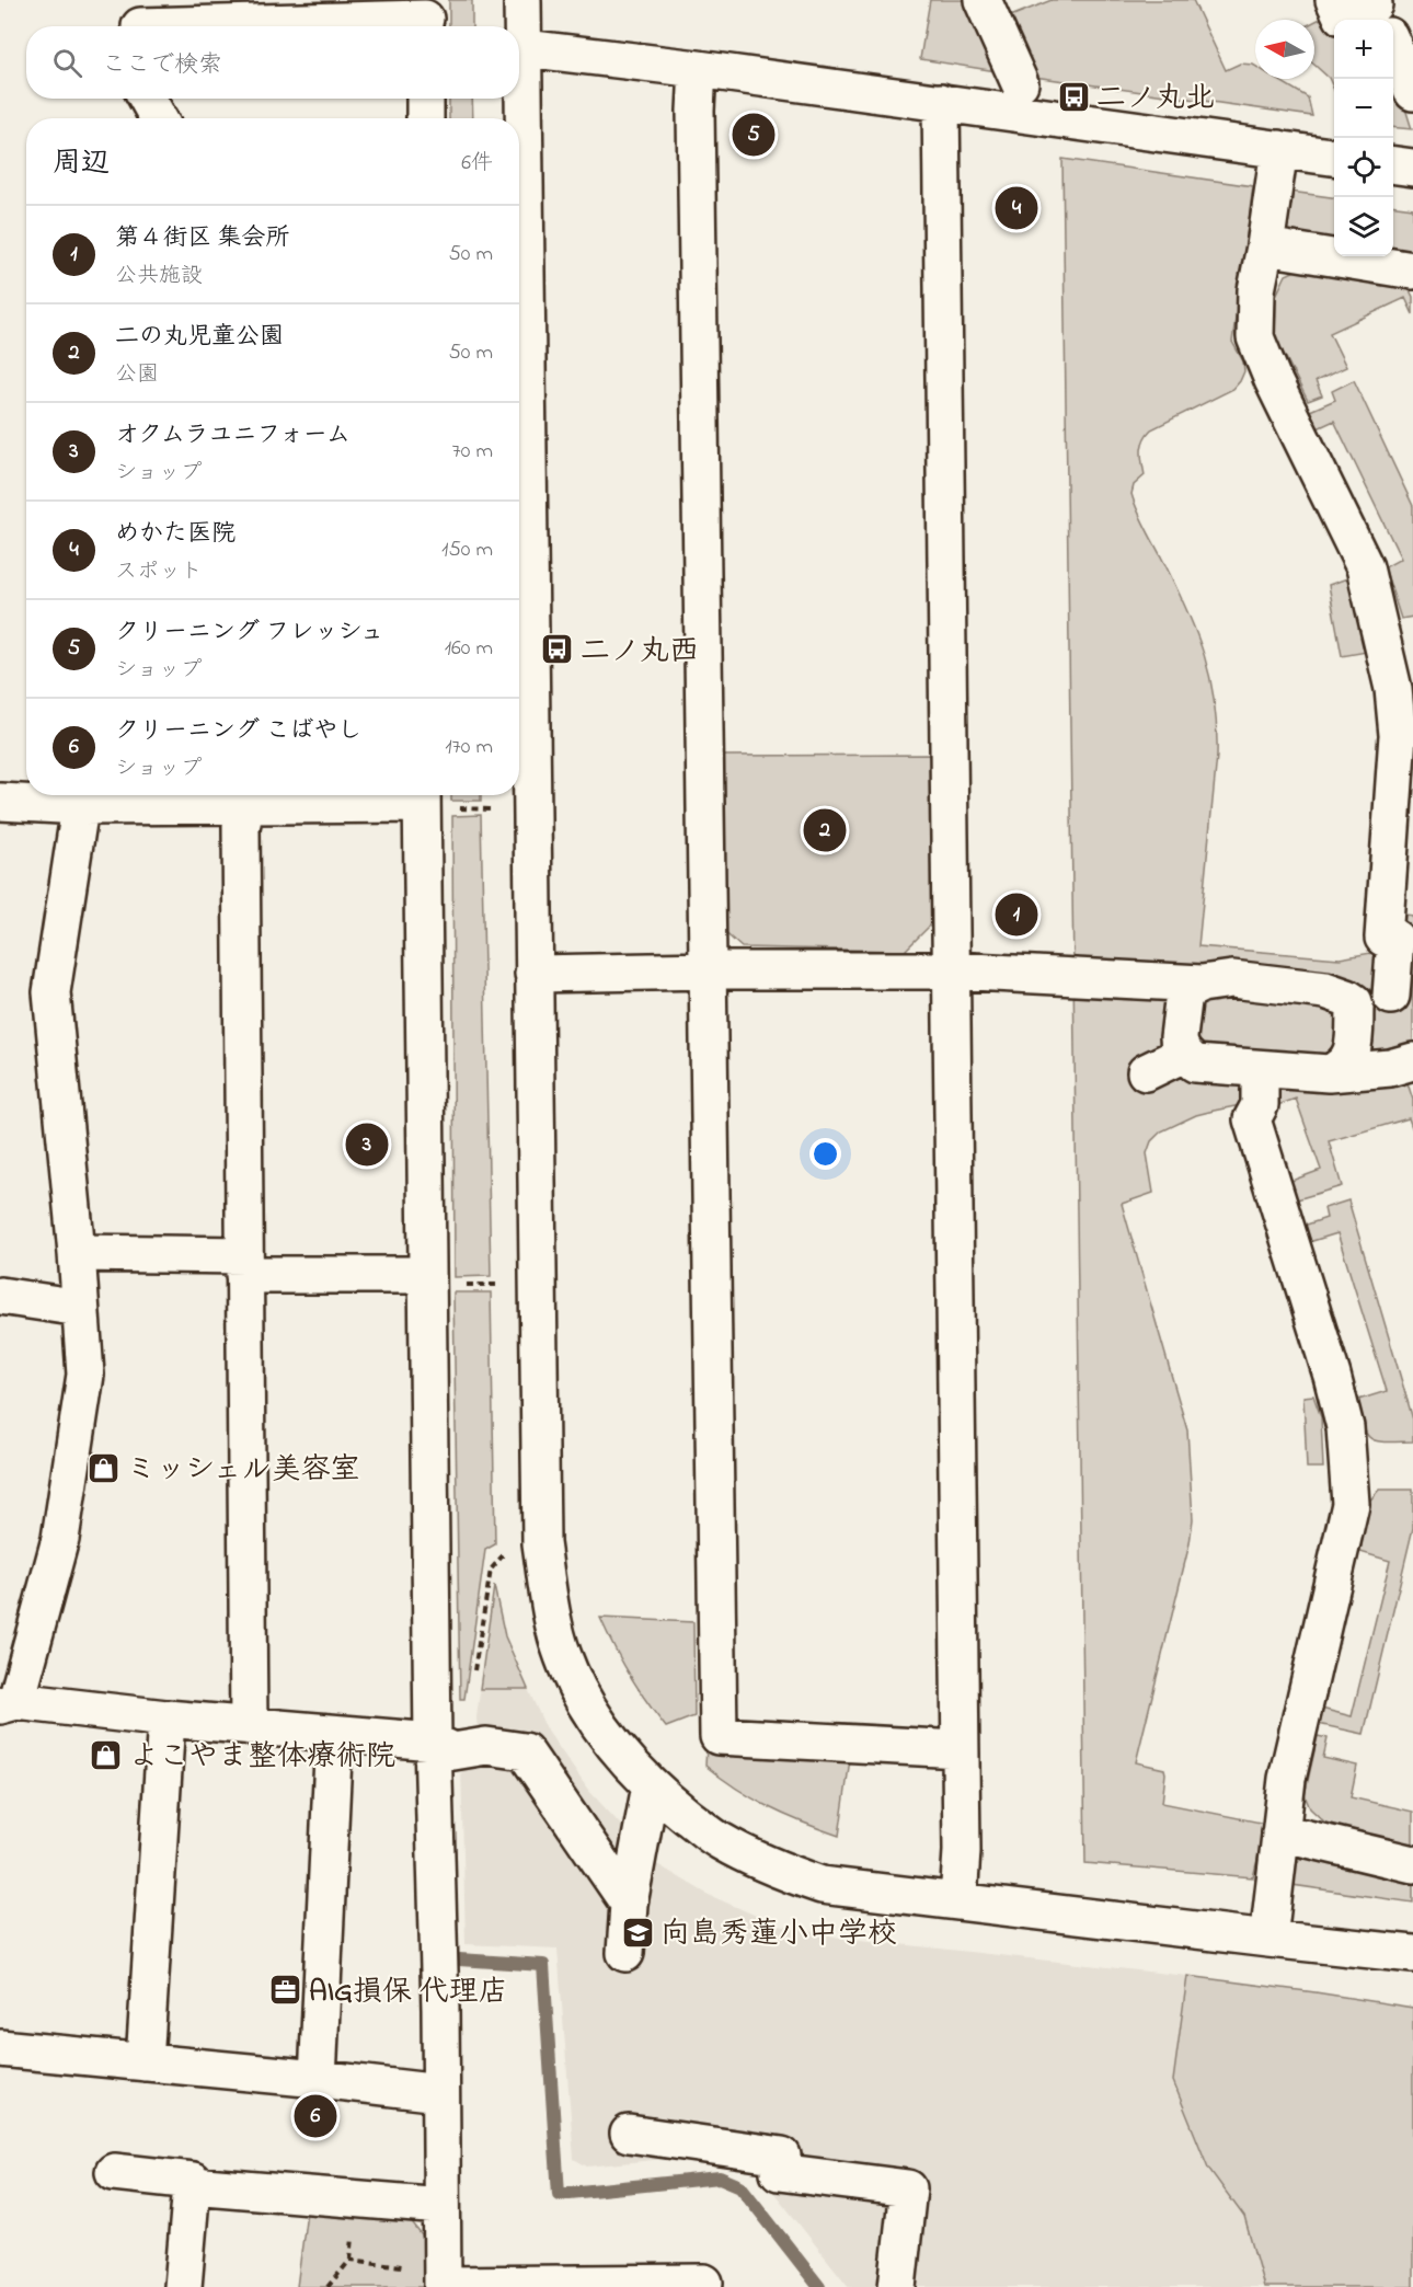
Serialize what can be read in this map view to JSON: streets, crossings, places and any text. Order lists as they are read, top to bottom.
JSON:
{
  "places": {
    "bus stop": ["二ノ丸北", "二ノ丸西"],
    "shop": ["ミッシェル美容室", "よこやま整体療術院"],
    "school or university": ["向島秀蓮小中学校"],
    "office": ["AIG損保 代理店"]
  },
  "north": "left",
  "page": {
    "map_buttons": ["+", "−"],
    "search": "ここで検索",
    "pins": [
      "5",
      "4",
      "2",
      "1",
      "3",
      "6"
    ],
    "heading": ["周辺", "6件"],
    "list": [
      {
        "mark": "1",
        "name": "第４街区 集会所",
        "note": "公共施設",
        "value": "50 m"
      },
      {
        "mark": "2",
        "name": "二の丸児童公園",
        "note": "公園",
        "value": "50 m"
      },
      {
        "mark": "3",
        "name": "オクムラユニフォーム",
        "note": "ショップ",
        "value": "70 m"
      },
      {
        "mark": "4",
        "name": "めかた医院",
        "note": "スポット",
        "value": "150 m"
      },
      {
        "mark": "5",
        "name": "クリーニング フレッシュ",
        "note": "ショップ",
        "value": "160 m"
      },
      {
        "mark": "6",
        "name": "クリーニング こばやし",
        "note": "ショップ",
        "value": "170 m"
      }
    ]
  }
}
